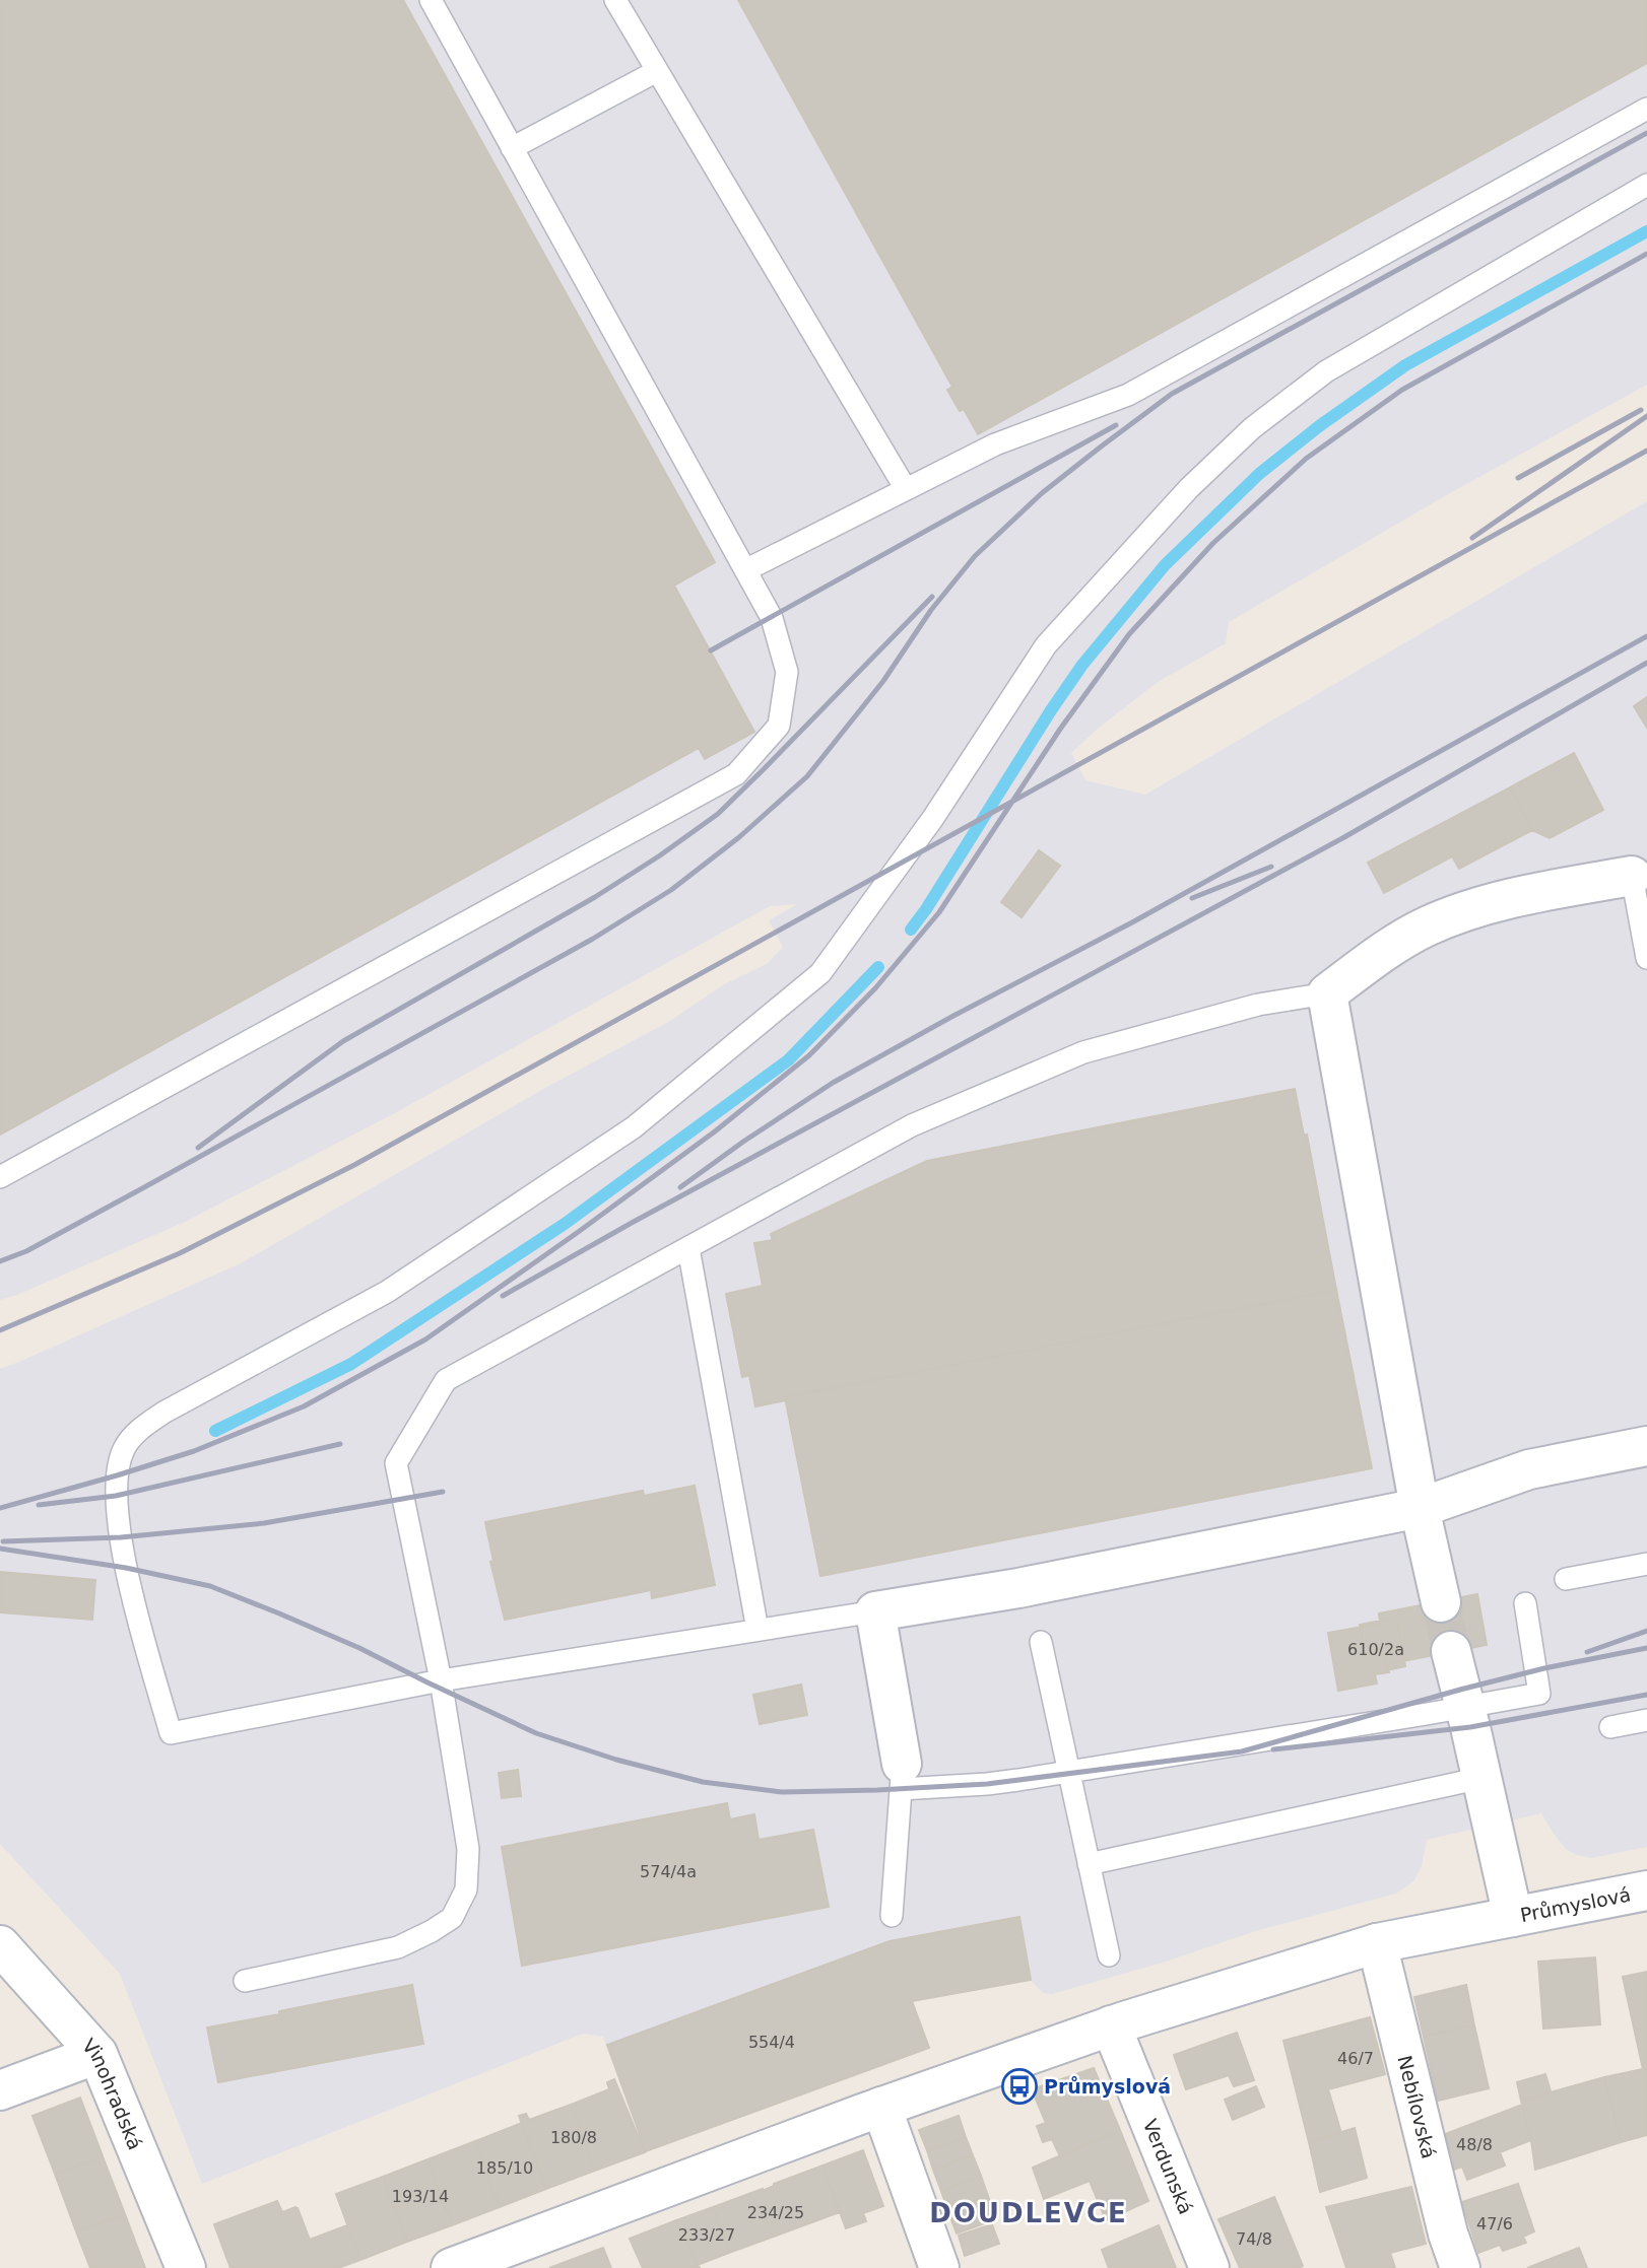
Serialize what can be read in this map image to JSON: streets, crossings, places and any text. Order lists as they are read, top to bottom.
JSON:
{
  "streets": {
    "street": [
      "Průmyslová",
      "Vinohradská",
      "Nebílovská",
      "Verdunská"
    ]
  },
  "crossings": [
    ["Průmyslová", "Nebílovská"],
    ["Průmyslová", "Verdunská"]
  ],
  "districts": ["DOUDLEVCE"],
  "places": {
    "bus stop": ["Průmyslová"]
  },
  "house_numbers": [
    "610/2a",
    "574/4a",
    "554/4",
    "46/7",
    "180/8",
    "48/8",
    "185/10",
    "193/14",
    "234/25",
    "47/6",
    "233/27",
    "74/8"
  ]
}
